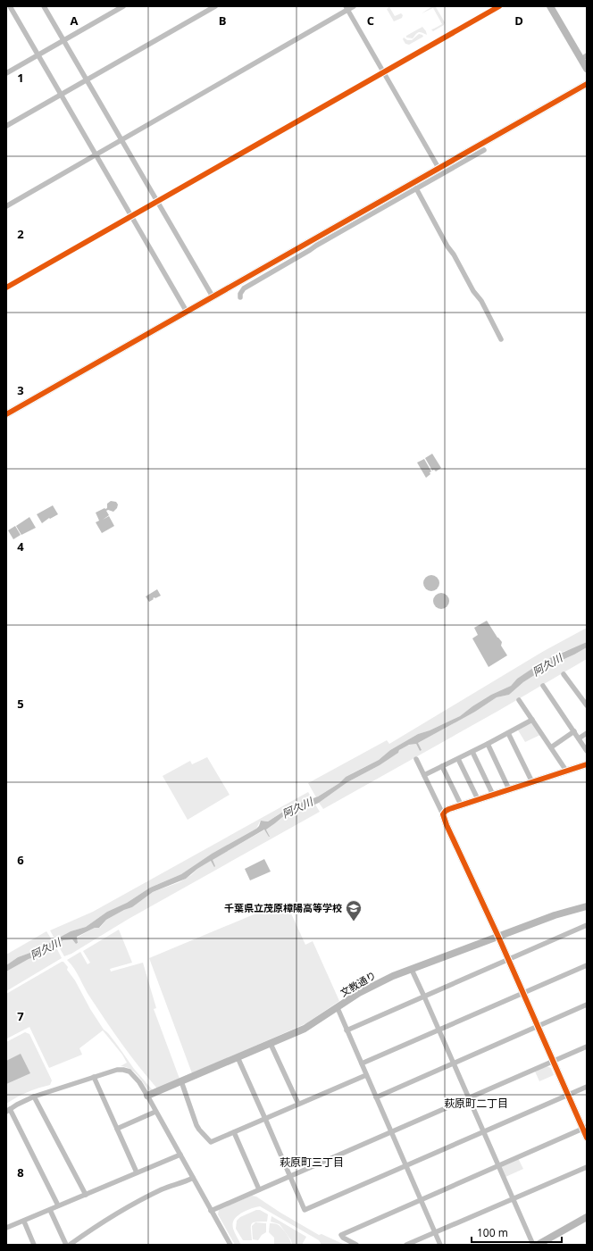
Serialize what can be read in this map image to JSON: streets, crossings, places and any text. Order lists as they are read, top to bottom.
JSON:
{
  "streets": {
    "street": ["文教通り"]
  },
  "districts": ["萩原町二丁目", "萩原町三丁目"],
  "water": ["阿久川"],
  "places": {
    "school or university": ["千葉県立茂原樟陽高等学校"]
  },
  "scale_bar": "100 m",
  "grid": {
    "columns": [
      "A",
      "B",
      "C",
      "D"
    ],
    "rows": [
      "1",
      "2",
      "3",
      "4",
      "5",
      "6",
      "7",
      "8"
    ]
  }
}
